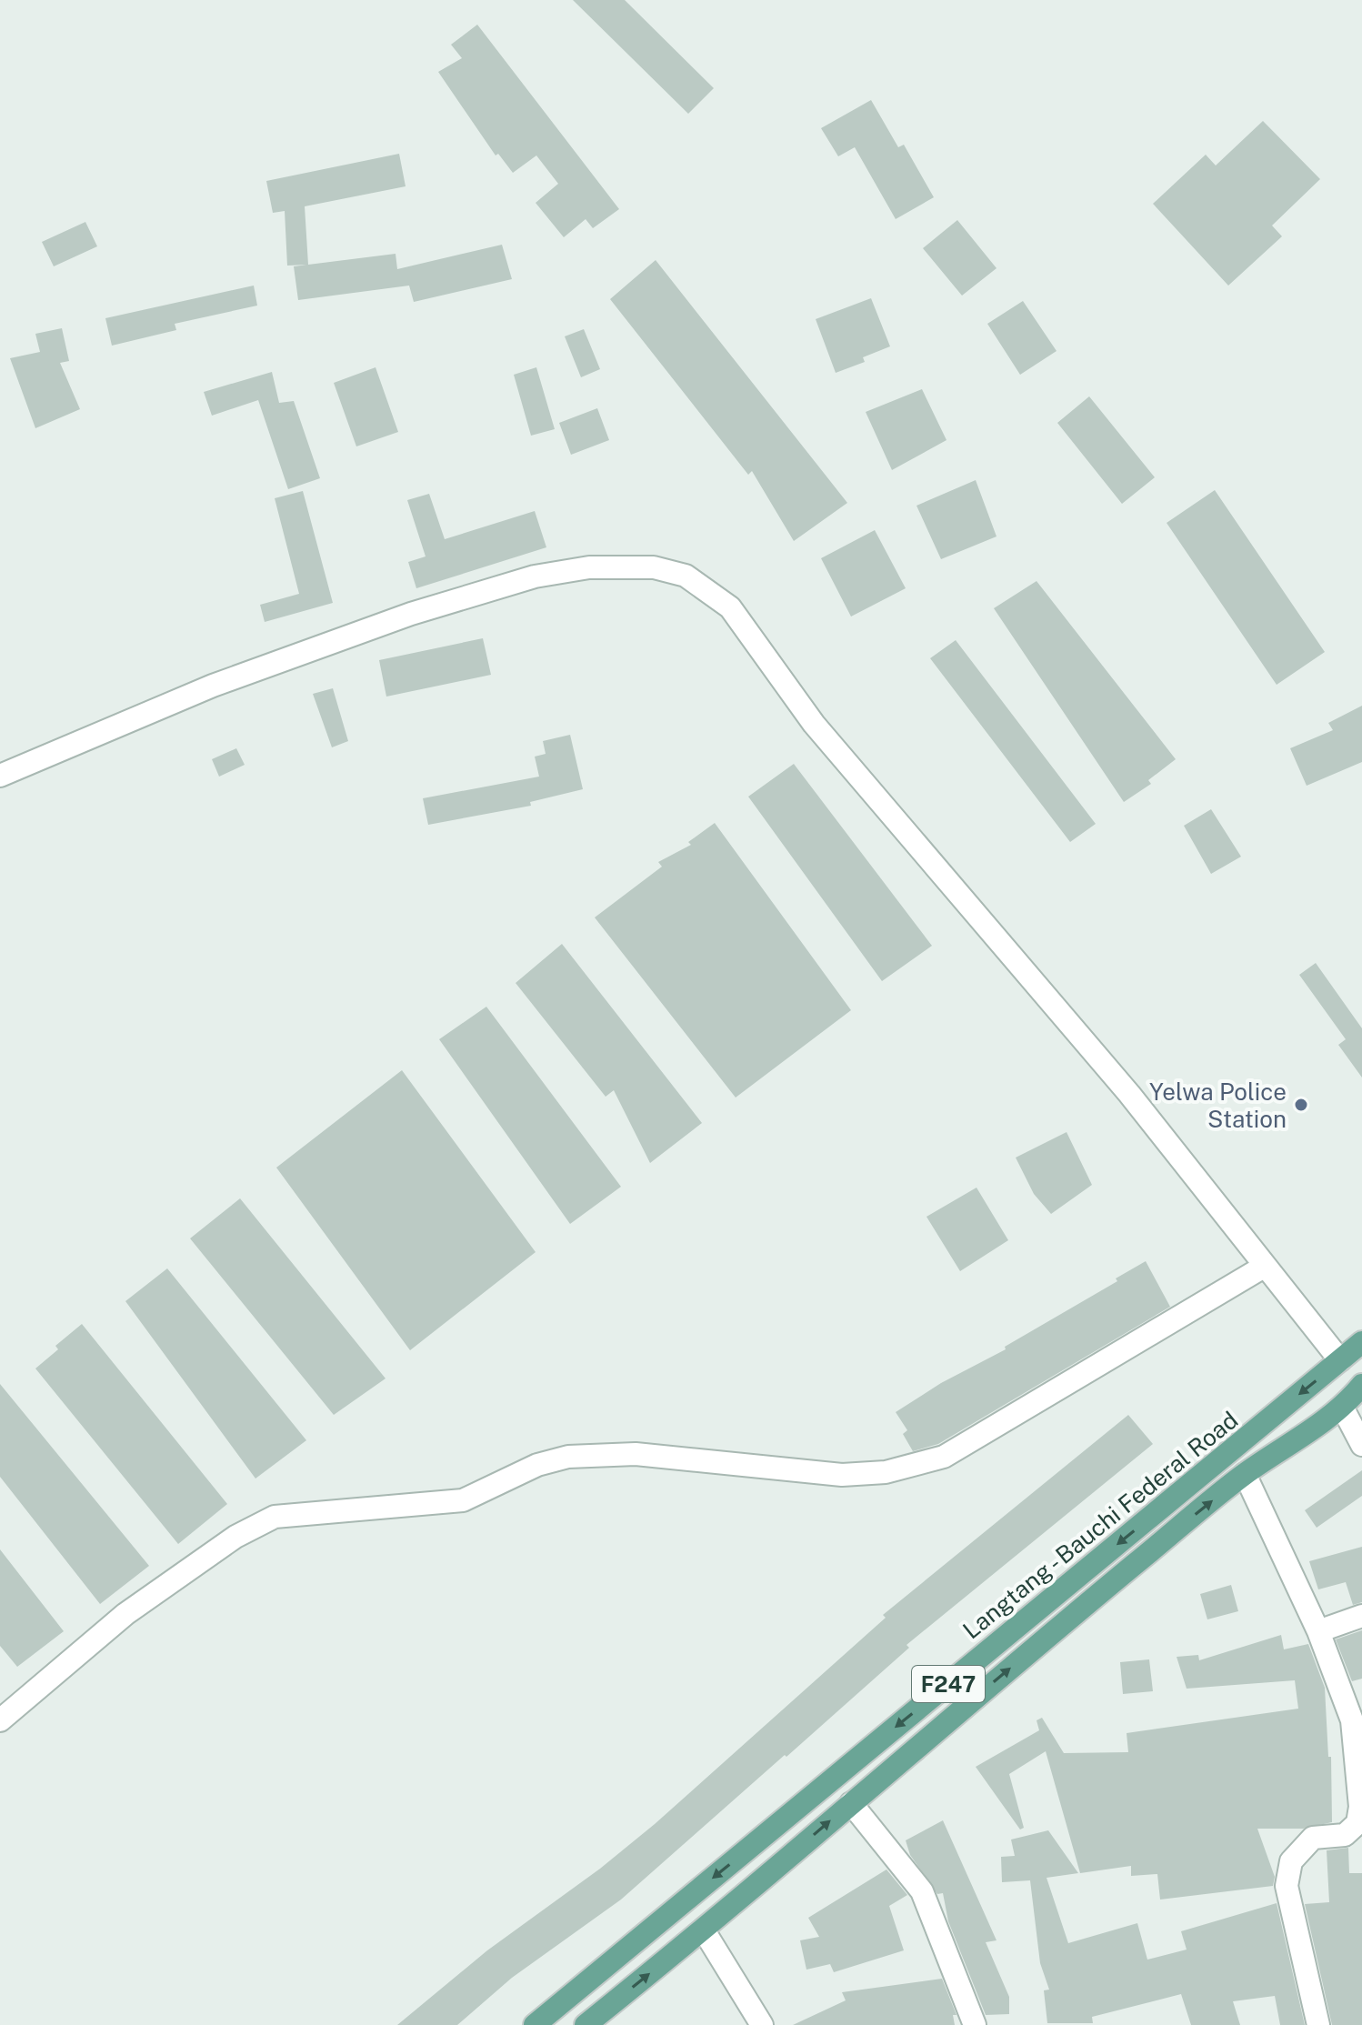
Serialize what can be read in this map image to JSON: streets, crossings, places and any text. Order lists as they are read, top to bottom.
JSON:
{
  "streets": {
    "main road": ["Langtang - Bauchi Federal Road", "F247"]
  },
  "places": ["Yelwa Police Station"]
}
